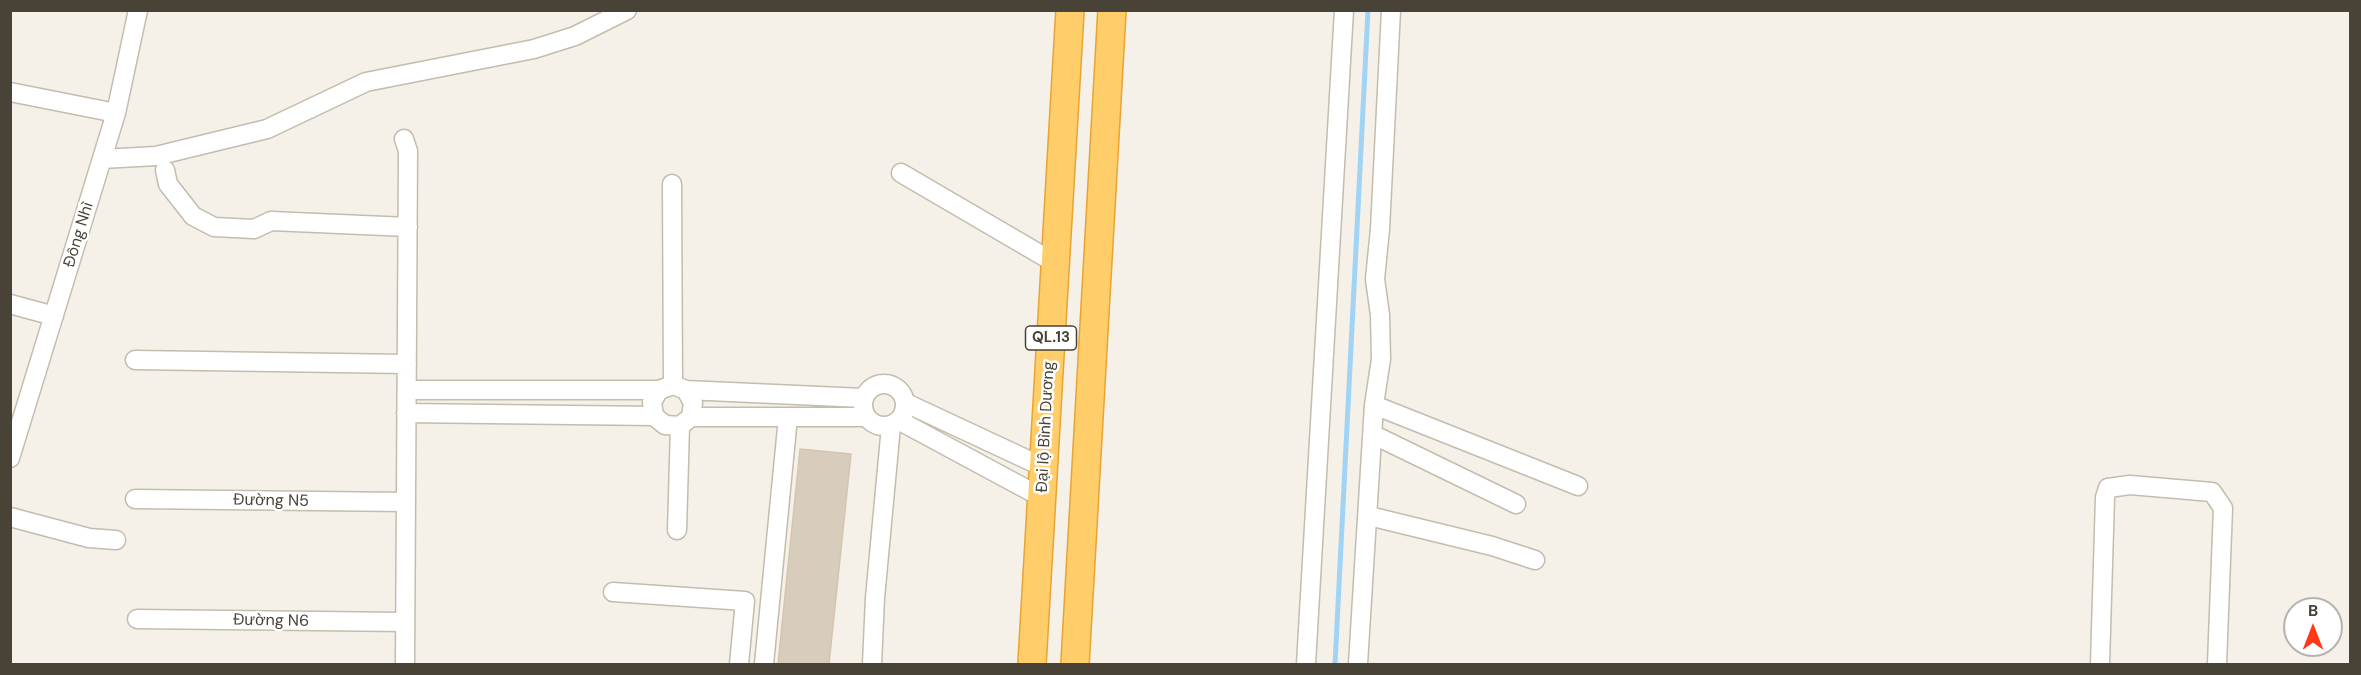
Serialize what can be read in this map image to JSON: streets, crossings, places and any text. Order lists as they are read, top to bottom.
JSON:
{
  "streets": {
    "highway": ["QL.13", "Đại lộ Bình Dương"],
    "street": ["Đông Nhì", "Đường N5", "Đường N6"]
  },
  "north": "top"
}
